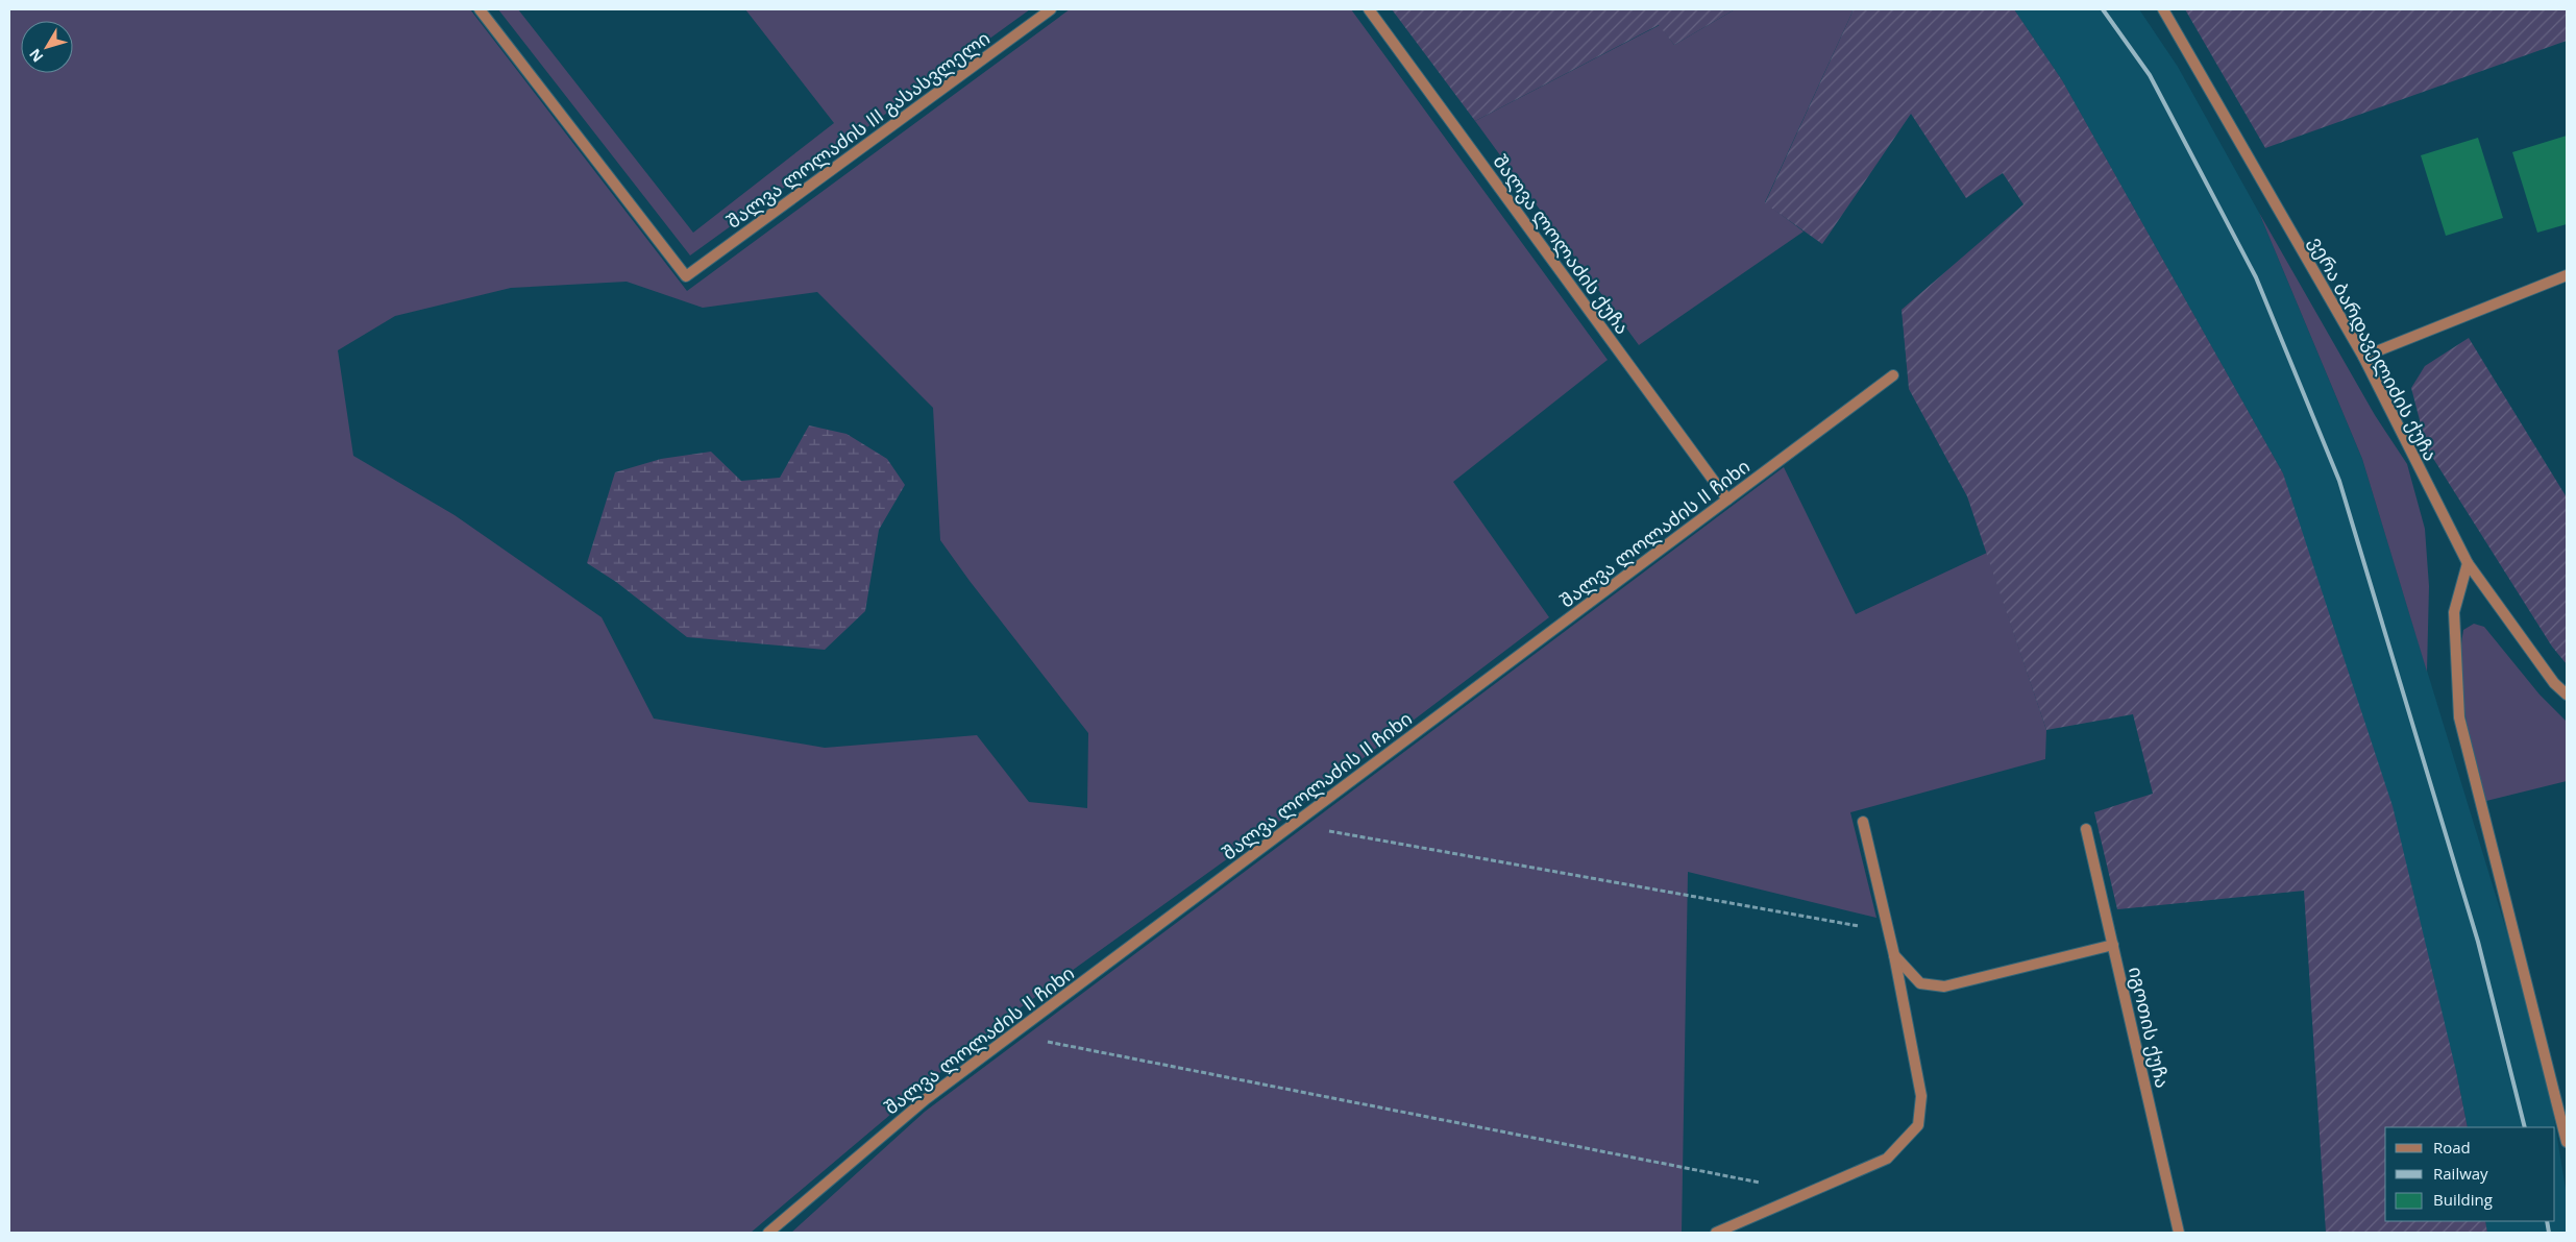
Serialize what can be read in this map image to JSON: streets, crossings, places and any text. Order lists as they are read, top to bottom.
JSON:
{
  "streets": {
    "street": [
      "შალვა ლოლაძის III გასასვლელი",
      "შალვა ლოლაძის ქუჩა",
      "ვერა ბარდაველიძის ქუჩა",
      "შალვა ლოლაძის II ჩიხი",
      "იგოთის ქუჩა"
    ]
  },
  "crossings": [
    ["შალვა ლოლაძის ქუჩა", "შალვა ლოლაძის II ჩიხი"]
  ],
  "legend": ["Road", "Railway", "Building"],
  "north": "bottom left"
}
